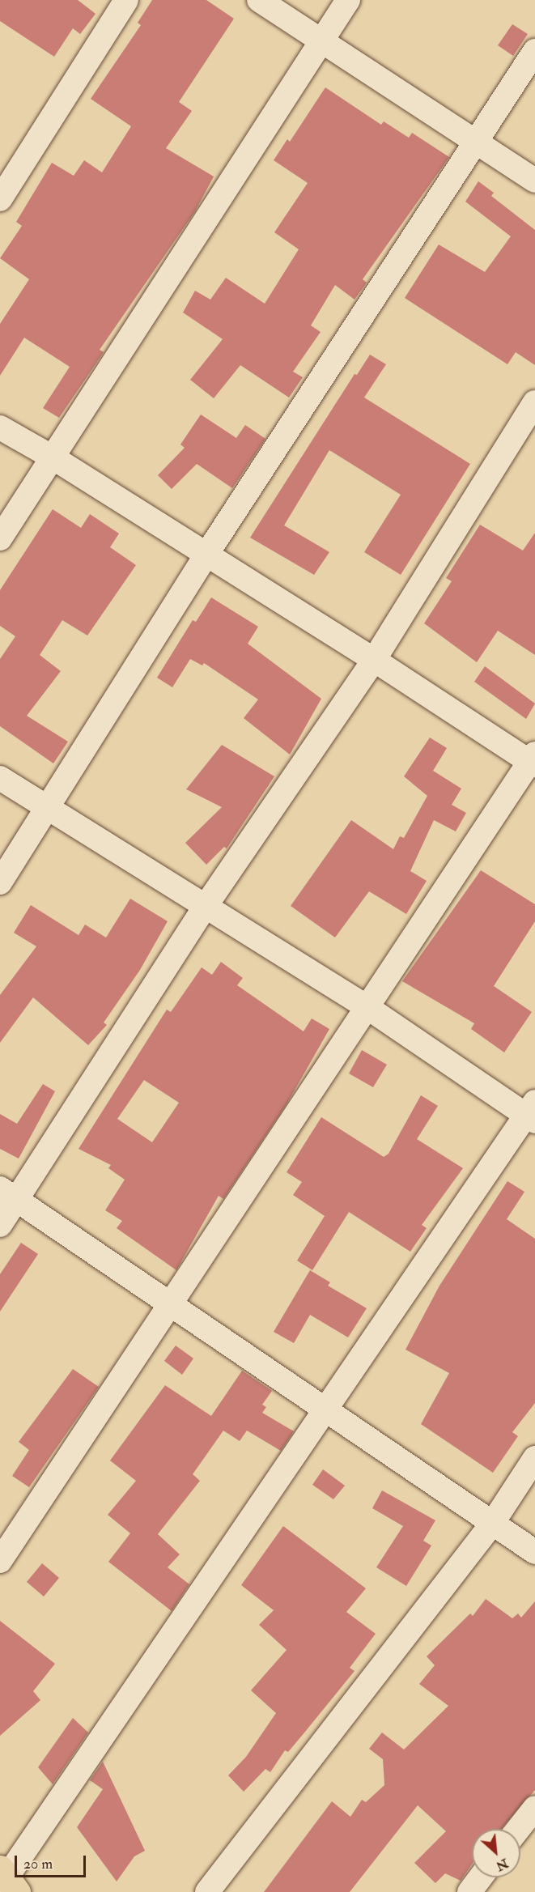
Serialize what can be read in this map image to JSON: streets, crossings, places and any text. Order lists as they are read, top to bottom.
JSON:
{
  "scale_bar": "20 m",
  "north": "bottom right"
}
